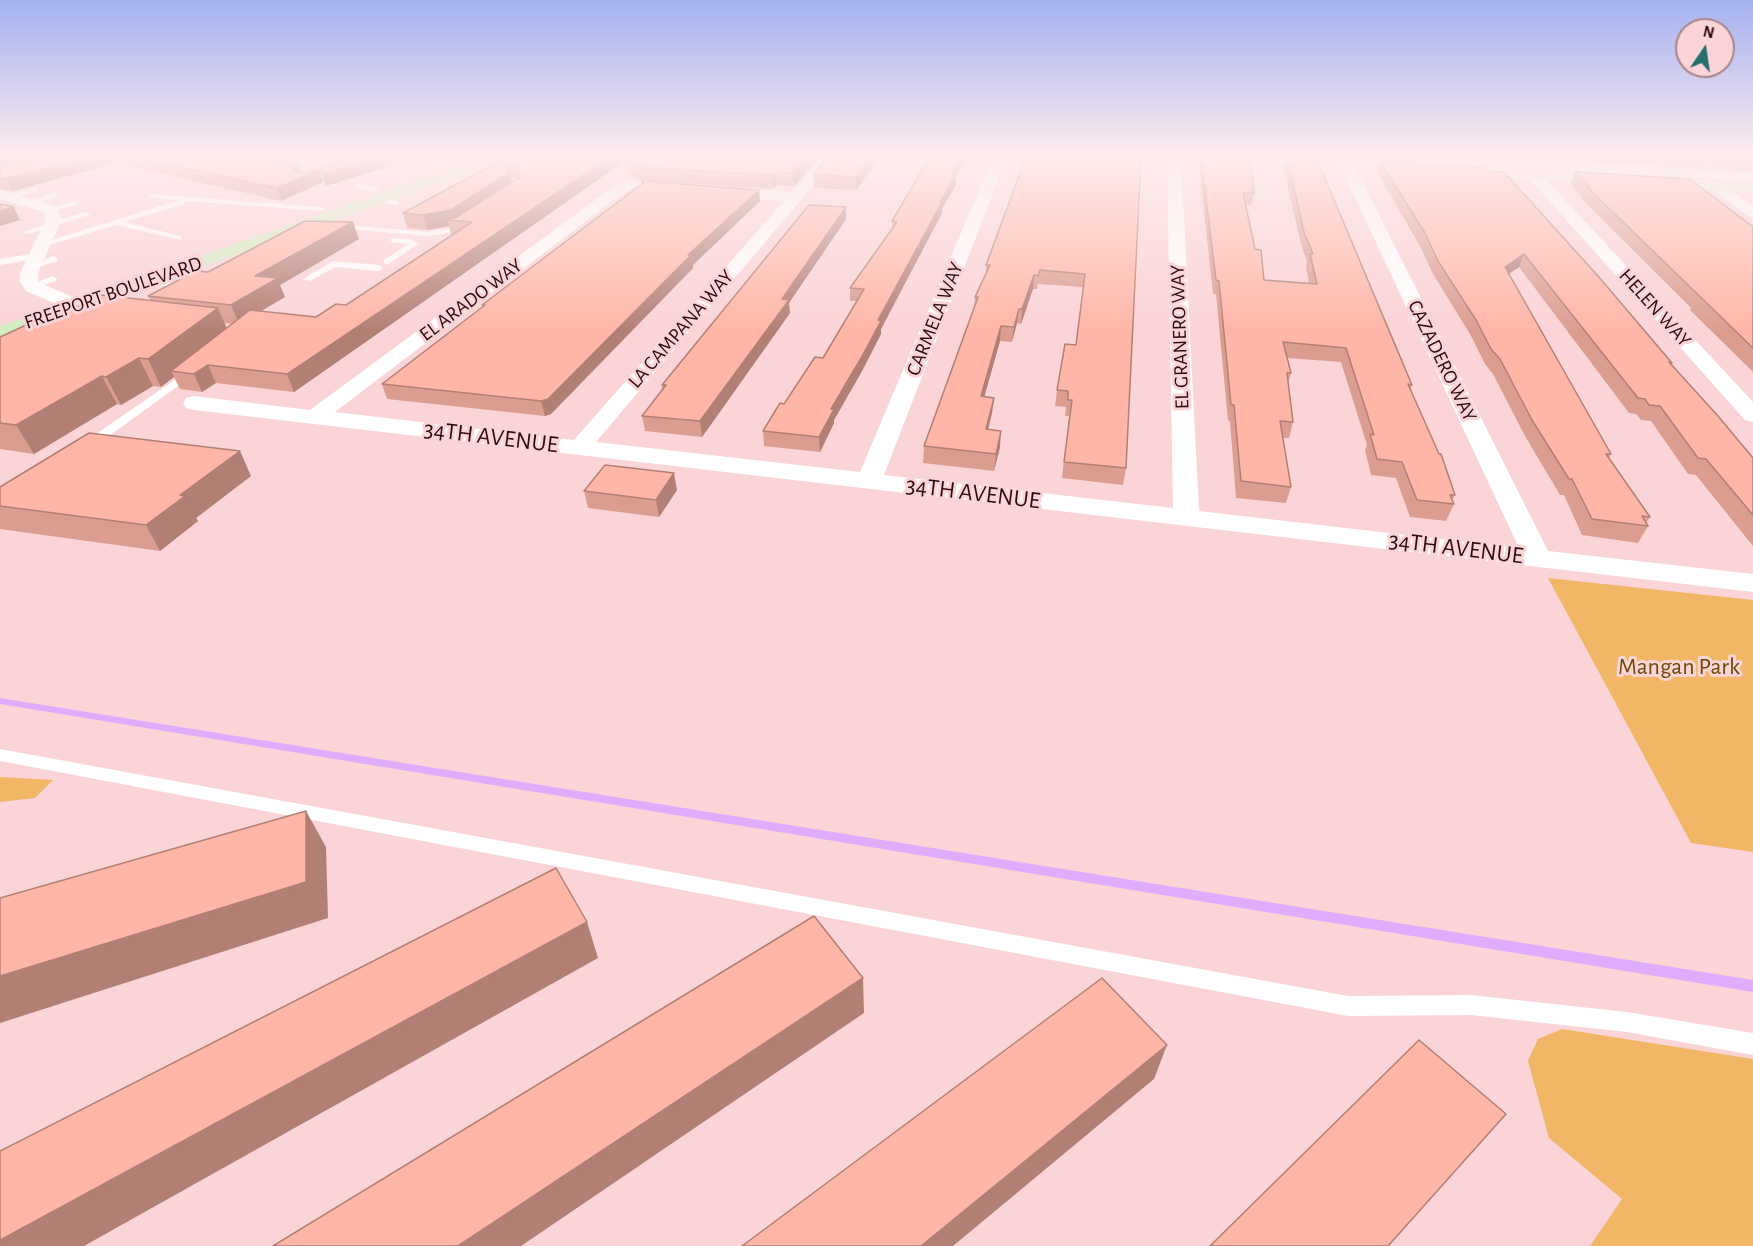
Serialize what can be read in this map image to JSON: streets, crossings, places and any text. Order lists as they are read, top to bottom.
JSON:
{
  "streets": {
    "main road": ["FREEPORT BOULEVARD"],
    "street": [
      "EL ARADO WAY",
      "HELEN WAY",
      "CARMELA WAY",
      "LA CAMPANA WAY",
      "EL GRANERO WAY",
      "CAZADERO WAY",
      "34TH AVENUE"
    ]
  },
  "crossings": [
    ["EL ARADO WAY", "34TH AVENUE"],
    ["CARMELA WAY", "34TH AVENUE"],
    ["LA CAMPANA WAY", "34TH AVENUE"],
    ["EL GRANERO WAY", "34TH AVENUE"],
    ["CAZADERO WAY", "34TH AVENUE"]
  ],
  "parks": ["Mangan Park"],
  "north": "top"
}
